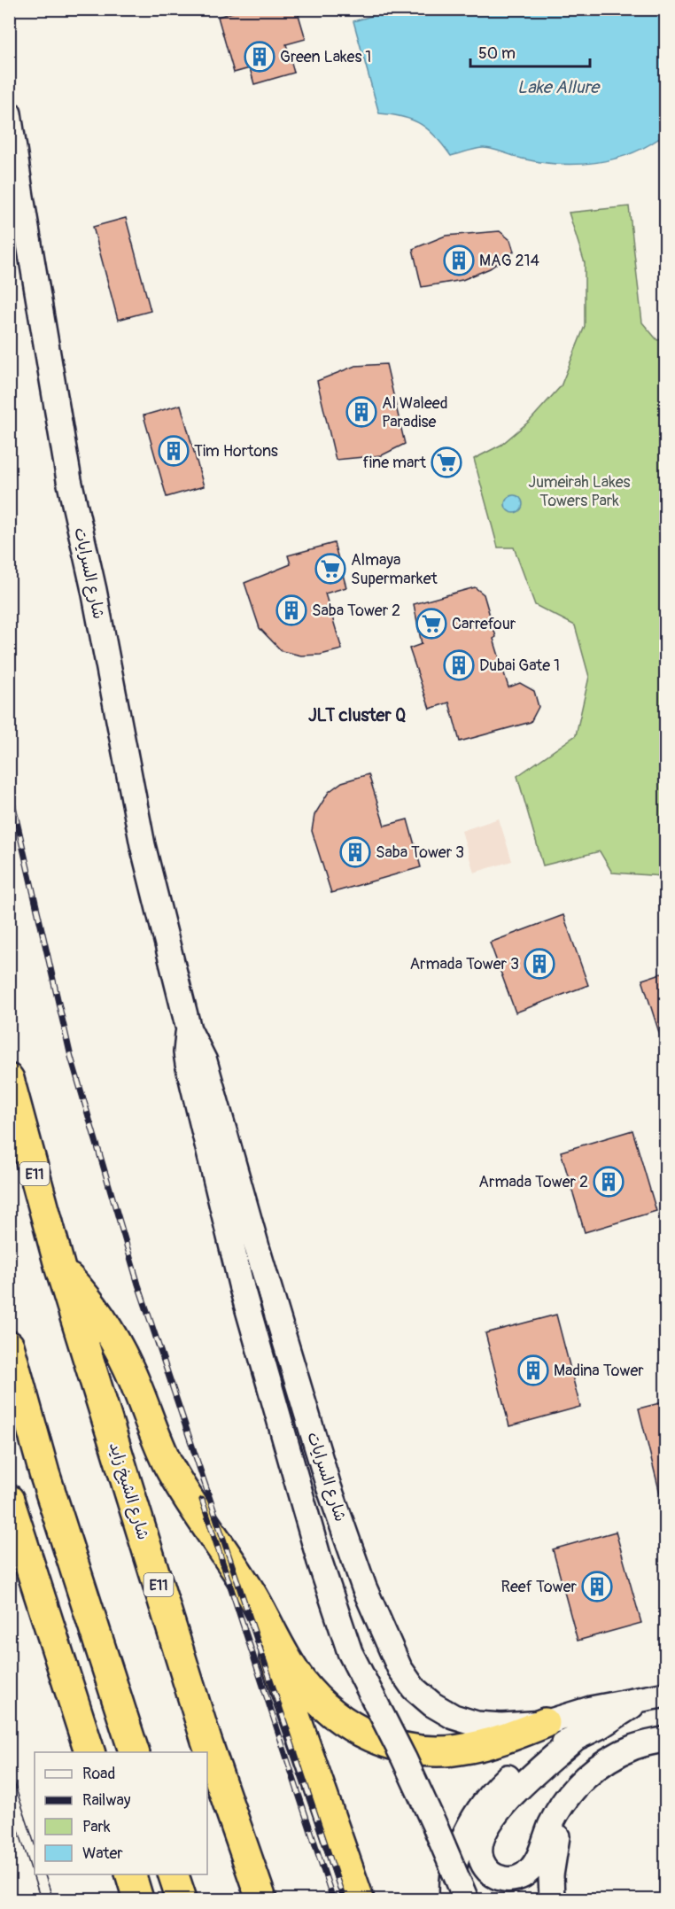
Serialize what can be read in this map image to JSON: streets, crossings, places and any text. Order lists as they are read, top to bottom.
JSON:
{
  "streets": {
    "highway": ["E11", "شارع الشيخ زايد"],
    "main road": ["شارع السرايات"]
  },
  "districts": ["JLT cluster Q"],
  "water": ["Lake Allure"],
  "parks": ["Jumeirah Lakes Towers Park"],
  "places": {
    "building": [
      "Green Lakes 1",
      "MAG 214",
      "Al Waleed Paradise",
      "Tim Hortons",
      "Saba Tower 2",
      "Dubai Gate 1",
      "Saba Tower 3",
      "Armada Tower 3",
      "Armada Tower 2",
      "Madina Tower",
      "Reef Tower"
    ],
    "supermarket": ["fine mart", "Almaya Supermarket", "Carrefour"]
  },
  "legend": [
    "Road",
    "Railway",
    "Park",
    "Water"
  ],
  "scale_bar": "50 m"
}
